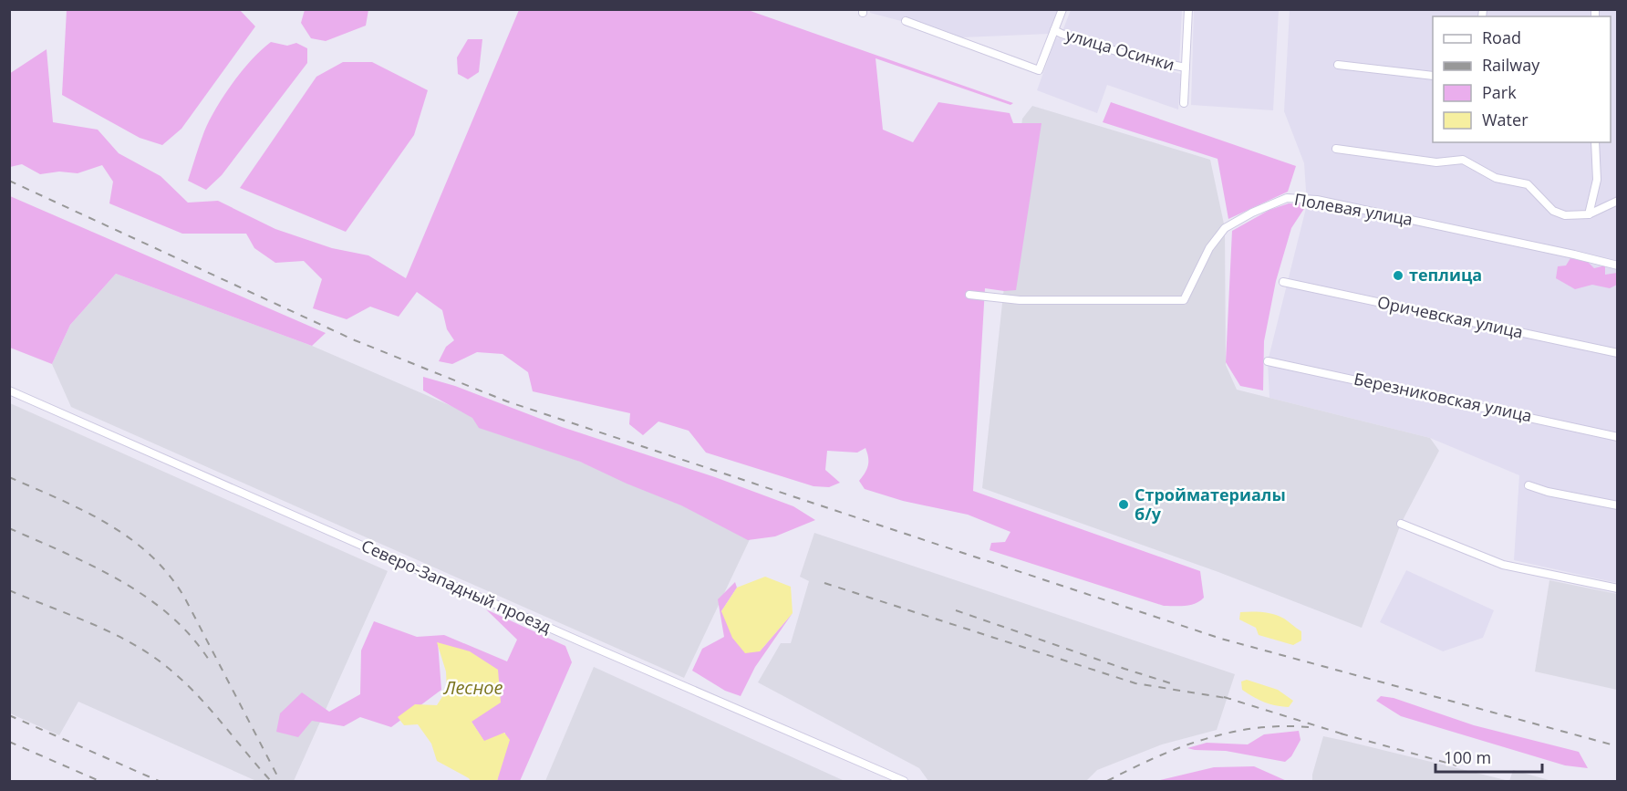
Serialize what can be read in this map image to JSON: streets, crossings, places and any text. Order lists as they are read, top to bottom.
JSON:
{
  "streets": {
    "street": [
      "улица Осинки",
      "Полевая улица",
      "Оричевская улица",
      "Березниковская улица",
      "Северо-Западный проезд"
    ]
  },
  "water": ["Лесное"],
  "places": ["теплица", "Стройматериалы б/у"],
  "legend": [
    "Road",
    "Railway",
    "Park",
    "Water"
  ],
  "scale_bar": "100 m"
}
